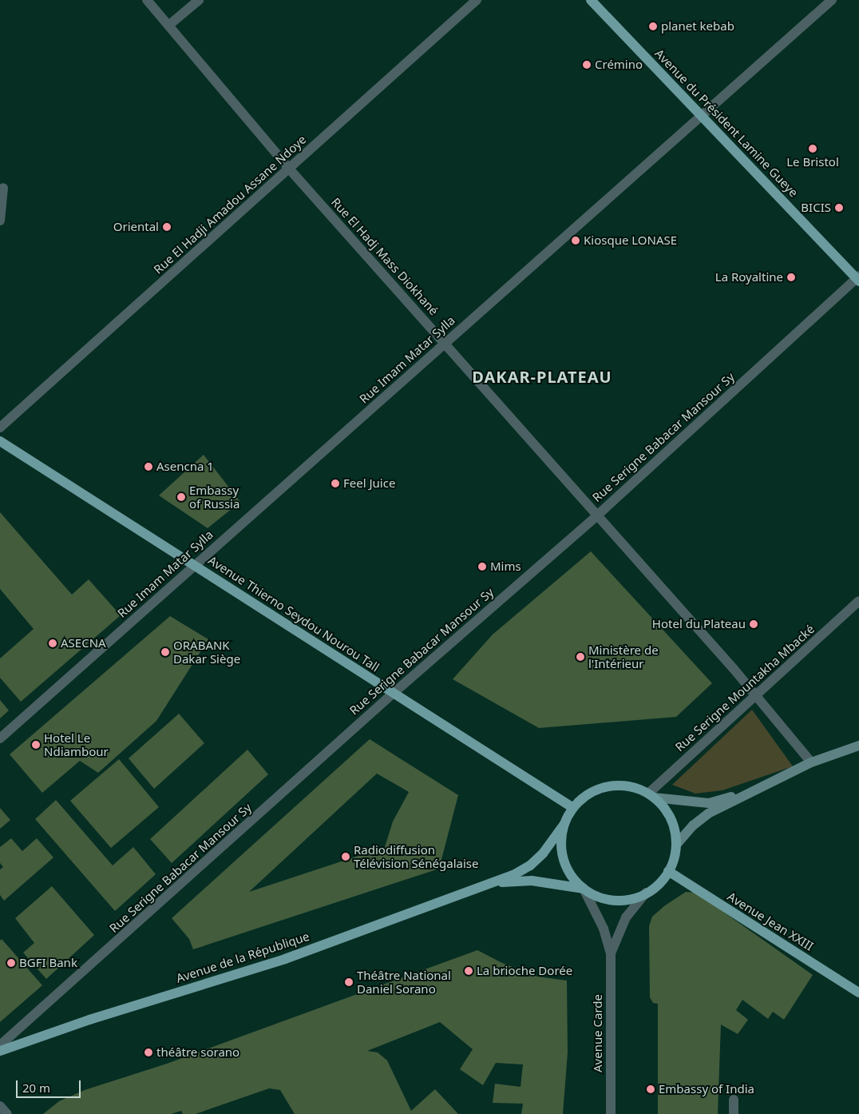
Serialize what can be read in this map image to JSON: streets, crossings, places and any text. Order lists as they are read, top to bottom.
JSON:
{
  "streets": {
    "main road": [
      "Avenue du Président Lamine Gueye",
      "Avenue Thierno Seydou Nourou Tall",
      "Avenue Jean XXIII",
      "Avenue de la République"
    ],
    "street": [
      "Rue El Hadji Amadou Assane Ndoye",
      "Rue El Hadj Mass Diokhané",
      "Rue Imam Matar Sylla",
      "Rue Serigne Babacar Mansour Sy",
      "Rue Serigne Mountakha Mbacké",
      "Avenue Carde"
    ]
  },
  "crossings": [
    ["Avenue du Président Lamine Gueye", "Rue Imam Matar Sylla"],
    ["Avenue du Président Lamine Gueye", "Rue Serigne Babacar Mansour Sy"],
    ["Rue El Hadji Amadou Assane Ndoye", "Rue El Hadj Mass Diokhané"],
    ["Rue El Hadj Mass Diokhané", "Rue Imam Matar Sylla"],
    ["Rue El Hadj Mass Diokhané", "Rue Serigne Babacar Mansour Sy"],
    ["Rue El Hadj Mass Diokhané", "Rue Serigne Mountakha Mbacké"],
    ["Rue Imam Matar Sylla", "Avenue Thierno Seydou Nourou Tall"],
    ["Rue Serigne Babacar Mansour Sy", "Avenue Thierno Seydou Nourou Tall"],
    ["Avenue Thierno Seydou Nourou Tall", "Rue Serigne Mountakha Mbacké"],
    ["Avenue Thierno Seydou Nourou Tall", "Avenue Jean XXIII"],
    ["Avenue Thierno Seydou Nourou Tall", "Avenue de la République"],
    ["Avenue Thierno Seydou Nourou Tall", "Avenue Carde"],
    ["Rue Serigne Mountakha Mbacké", "Avenue Jean XXIII"],
    ["Rue Serigne Mountakha Mbacké", "Avenue de la République"],
    ["Rue Serigne Mountakha Mbacké", "Avenue Carde"],
    ["Avenue Jean XXIII", "Avenue de la République"],
    ["Avenue Jean XXIII", "Avenue Carde"],
    ["Avenue de la République", "Avenue Carde"]
  ],
  "districts": ["DAKAR-PLATEAU"],
  "places": [
    "planet kebab",
    "Crémino",
    "Le Bristol",
    "BICIS",
    "Oriental",
    "Kiosque LONASE",
    "La Royaltine",
    "Asencna 1",
    "Feel Juice",
    "Embassy of Russia",
    "Mims",
    "Hotel du Plateau",
    "ASECNA",
    "ORABANK Dakar Siège",
    "Ministère de l'Intérieur",
    "Hotel Le Ndiambour",
    "Radiodiffusion Télévision Sénégalaise",
    "BGFI Bank",
    "La brioche Dorée",
    "Théâtre National Daniel Sorano",
    "théâtre sorano",
    "Embassy of India"
  ],
  "scale_bar": "20 m"
}
